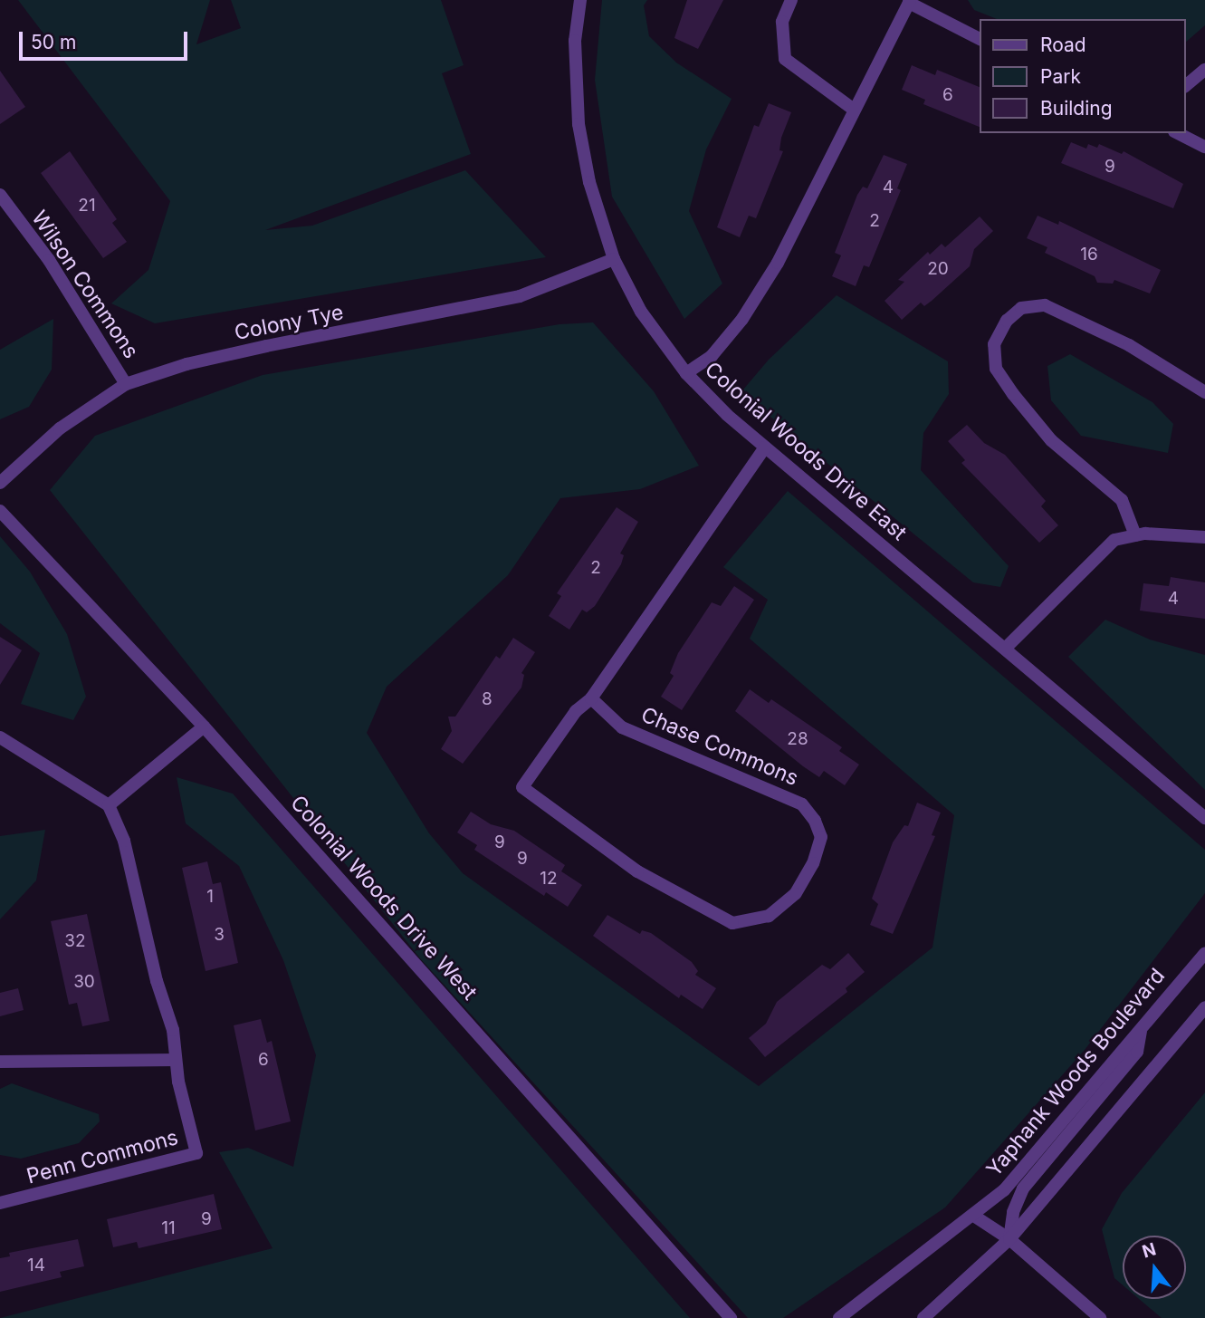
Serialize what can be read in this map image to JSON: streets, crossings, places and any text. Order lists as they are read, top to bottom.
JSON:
{
  "streets": {
    "street": [
      "Wilson Commons",
      "Colony Tye",
      "Colonial Woods Drive East",
      "Chase Commons",
      "Colonial Woods Drive West",
      "Yaphank Woods Boulevard",
      "Penn Commons"
    ]
  },
  "crossings": [
    ["Wilson Commons", "Colony Tye"],
    ["Colony Tye", "Colonial Woods Drive East"],
    ["Colonial Woods Drive East", "Chase Commons"]
  ],
  "house_numbers": [
    "6",
    "9",
    "4",
    "21",
    "2",
    "16",
    "20",
    "2",
    "4",
    "8",
    "28",
    "9",
    "9",
    "12",
    "1",
    "3",
    "32",
    "30",
    "6",
    "9",
    "11",
    "14"
  ],
  "legend": ["Road", "Park", "Building"],
  "scale_bar": "50 m",
  "north": "top"
}
